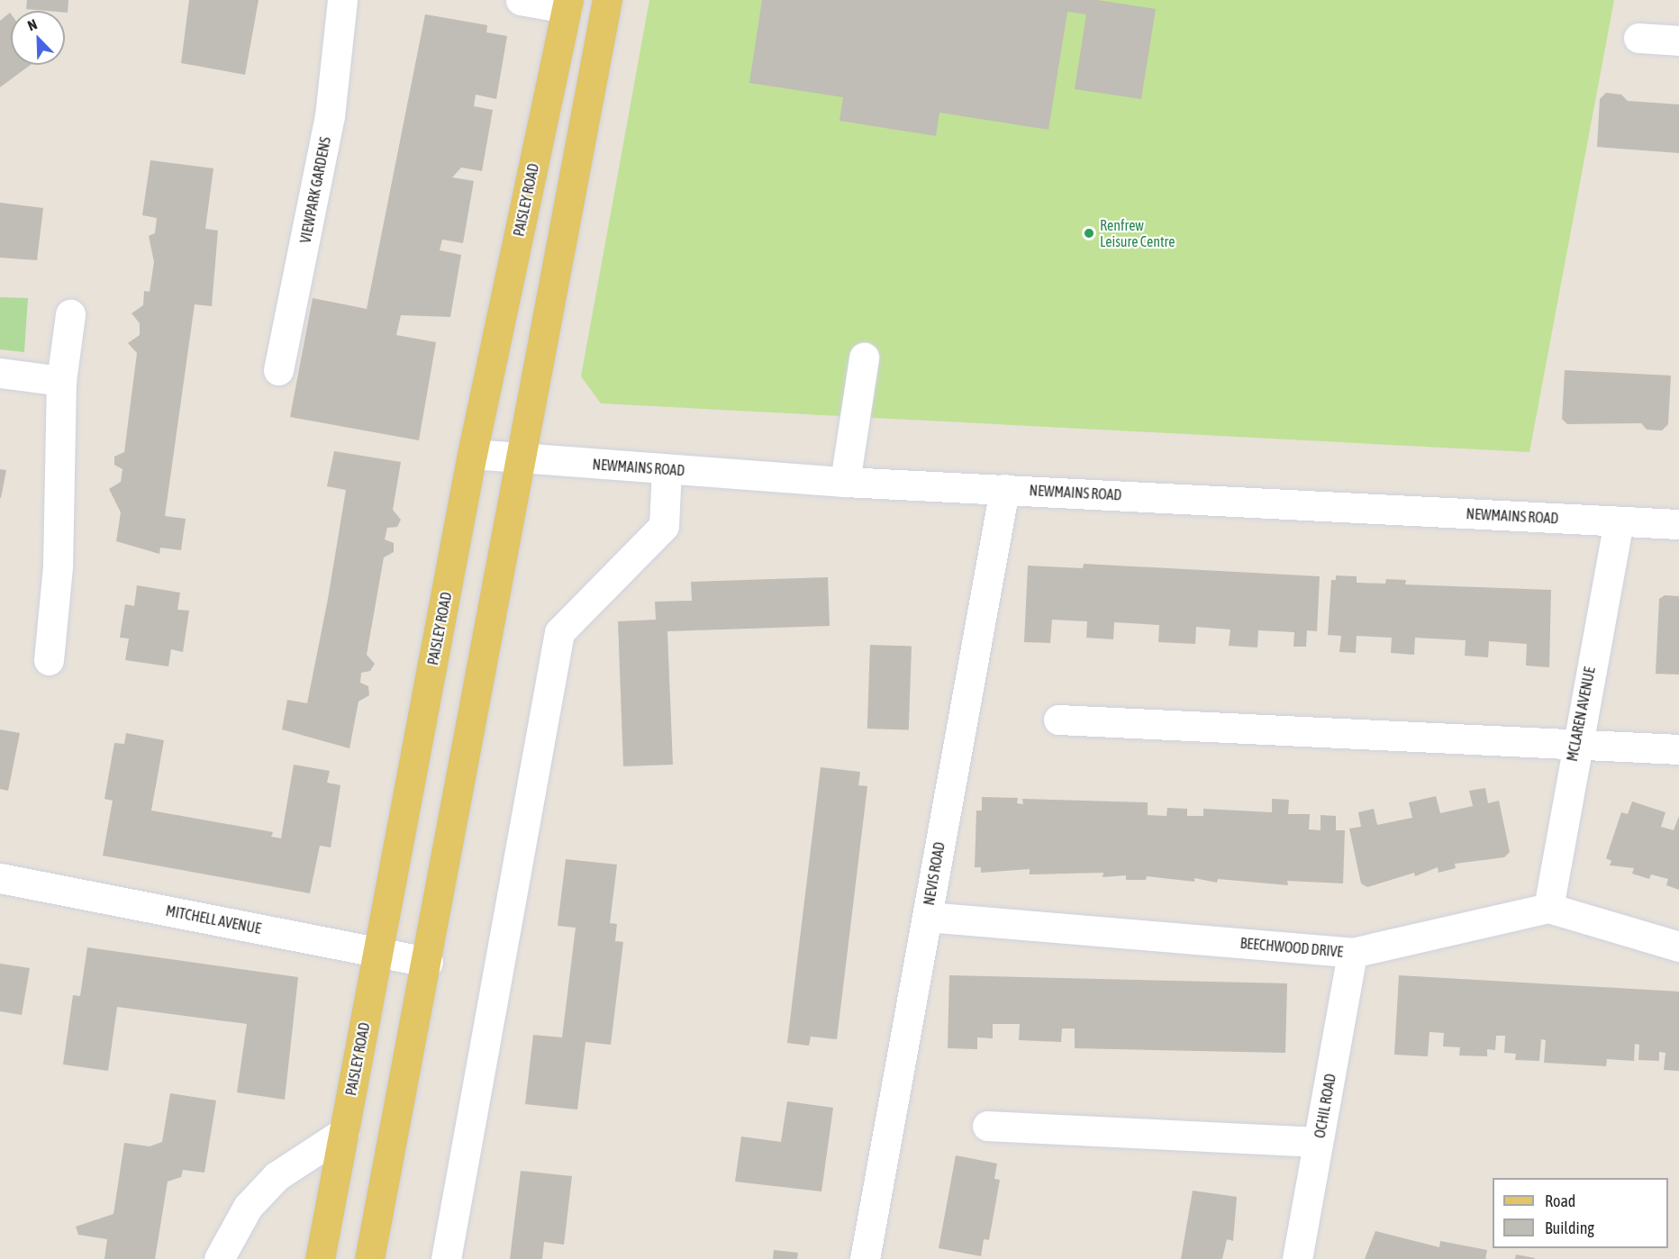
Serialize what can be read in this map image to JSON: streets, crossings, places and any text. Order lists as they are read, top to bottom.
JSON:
{
  "streets": {
    "main road": ["PAISLEY ROAD"],
    "street": [
      "VIEWPARK GARDENS",
      "NEWMAINS ROAD",
      "MCLAREN AVENUE",
      "NEVIS ROAD",
      "MITCHELL AVENUE",
      "BEECHWOOD DRIVE",
      "OCHIL ROAD"
    ]
  },
  "crossings": [
    ["PAISLEY ROAD", "NEWMAINS ROAD"],
    ["PAISLEY ROAD", "MITCHELL AVENUE"],
    ["NEWMAINS ROAD", "MCLAREN AVENUE"],
    ["NEWMAINS ROAD", "NEVIS ROAD"],
    ["MCLAREN AVENUE", "BEECHWOOD DRIVE"],
    ["NEVIS ROAD", "BEECHWOOD DRIVE"],
    ["BEECHWOOD DRIVE", "OCHIL ROAD"]
  ],
  "places": ["Renfrew Leisure Centre"],
  "legend": ["Road", "Building"],
  "north": "top left"
}
